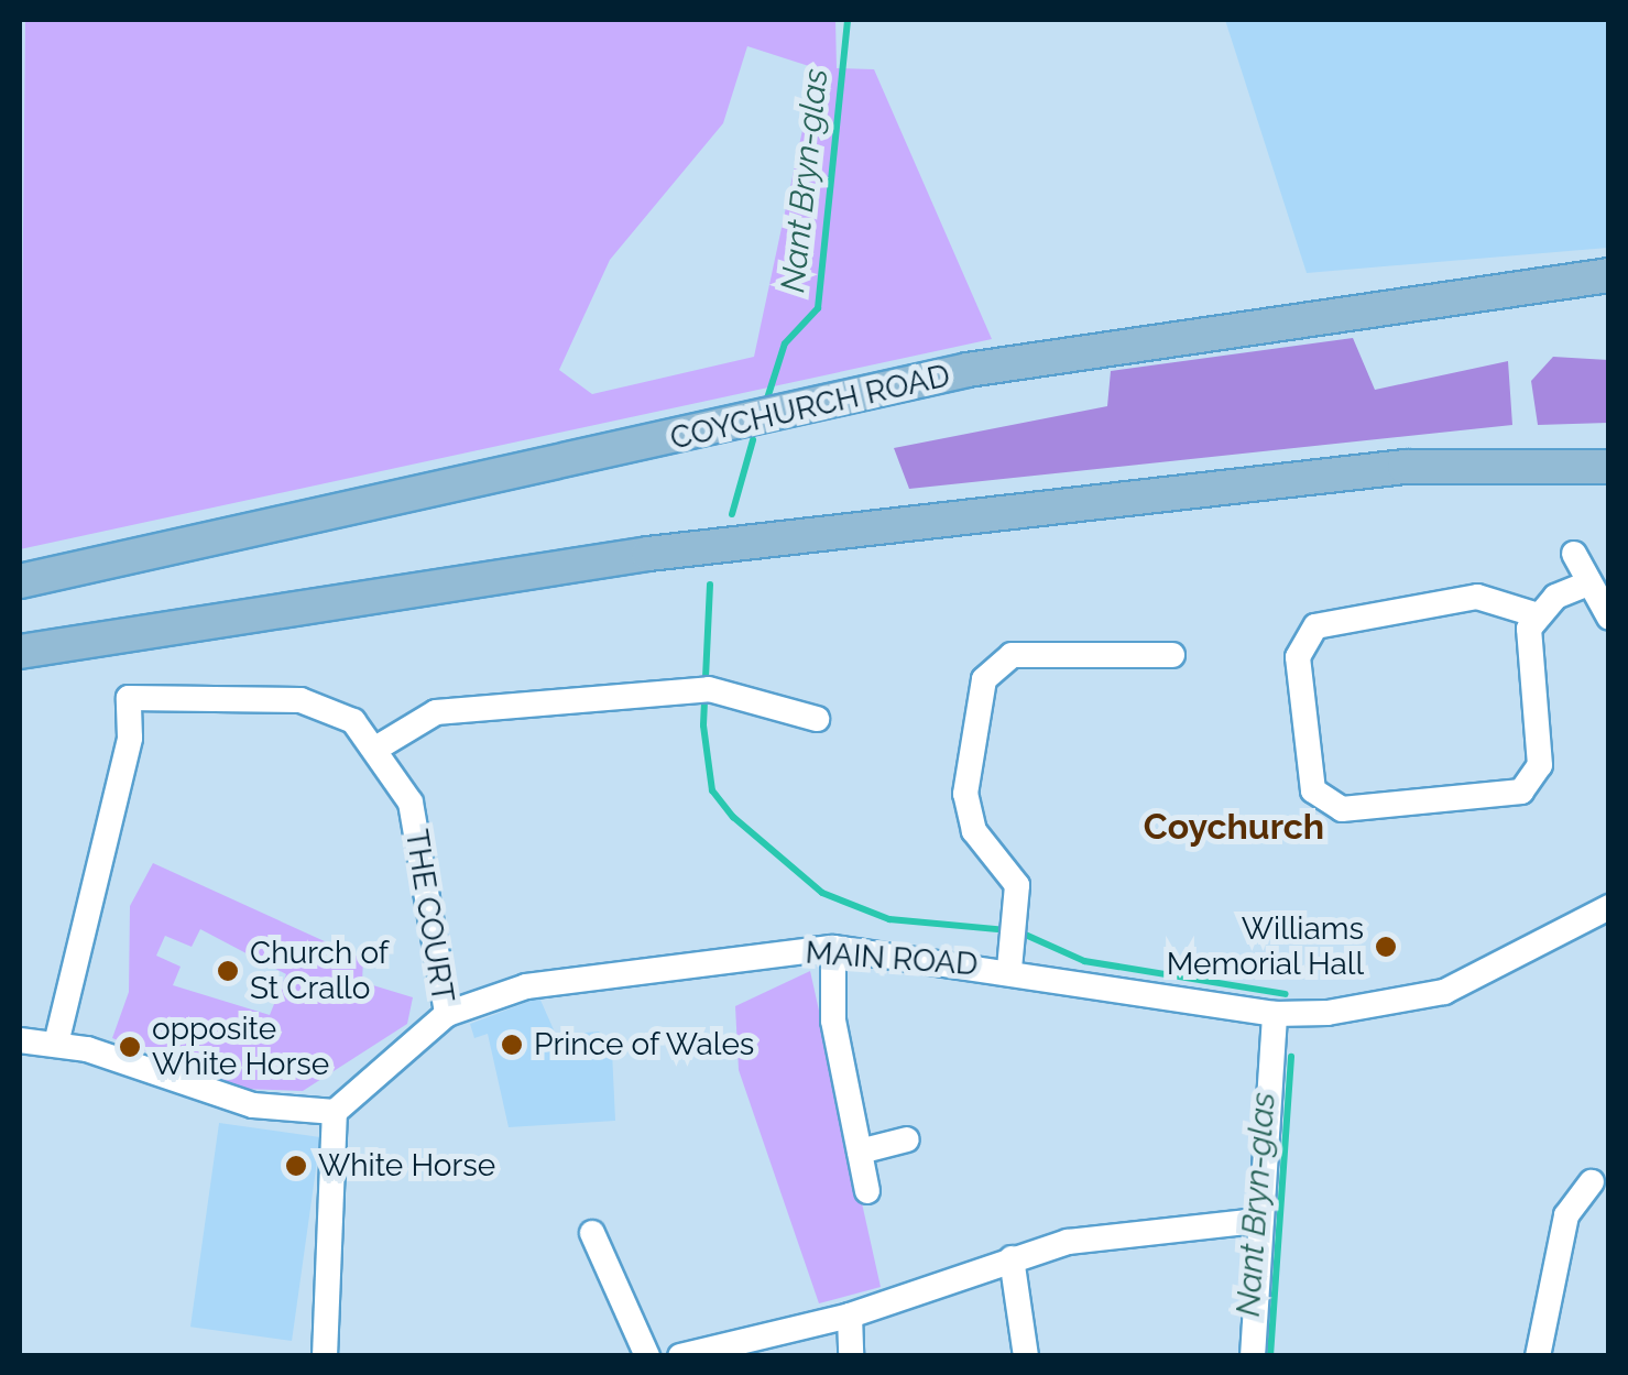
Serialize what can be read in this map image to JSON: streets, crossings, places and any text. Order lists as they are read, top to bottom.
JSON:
{
  "streets": {
    "main road": ["COYCHURCH ROAD"],
    "street": ["THE COURT", "MAIN ROAD"]
  },
  "crossings": [
    ["THE COURT", "MAIN ROAD"]
  ],
  "districts": ["Coychurch"],
  "water": ["Nant Bryn-glas"],
  "places": [
    "Williams Memorial Hall",
    "Church of St Crallo",
    "Prince of Wales",
    "opposite White Horse",
    "White Horse"
  ]
}
